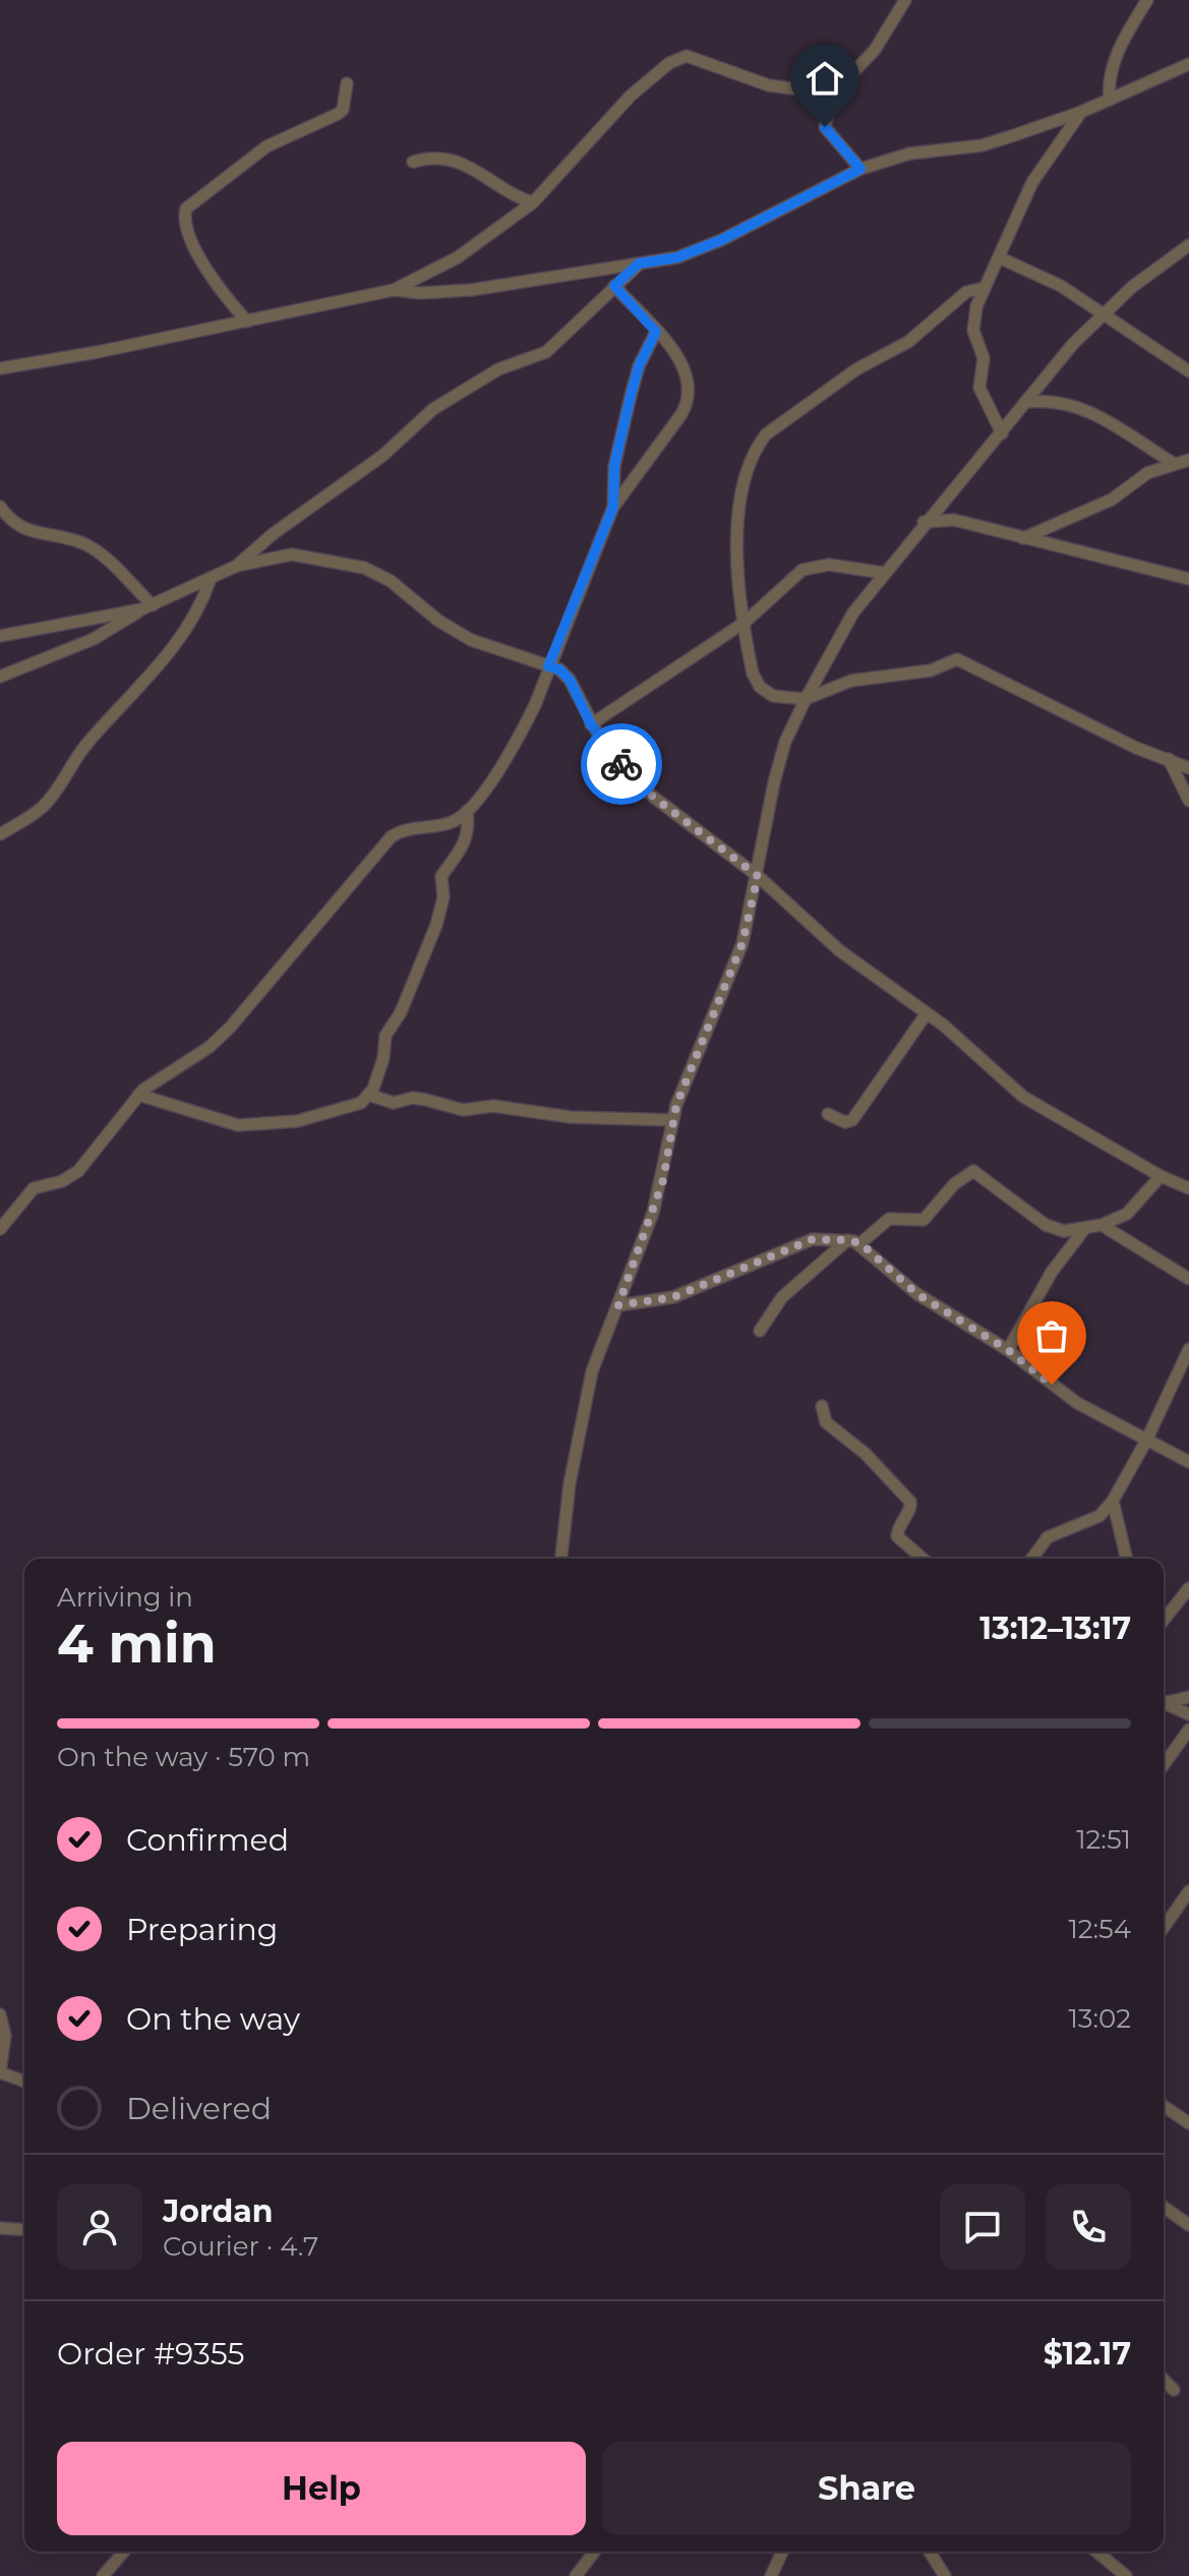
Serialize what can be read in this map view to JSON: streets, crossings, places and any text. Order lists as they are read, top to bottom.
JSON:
{
  "page": {
    "heading": ["4 min", "Arriving in", "13:12–13:17"],
    "panel": [
      "Jordan",
      "Courier · 4.7",
      "Order #9355",
      "$12.17"
    ],
    "bar": "On the way · 570 m",
    "list": [
      ["Confirmed", "12:51"],
      ["Preparing", "12:54"],
      ["On the way", "13:02"],
      "Delivered"
    ],
    "buttons": ["Help", "Share"]
  }
}
